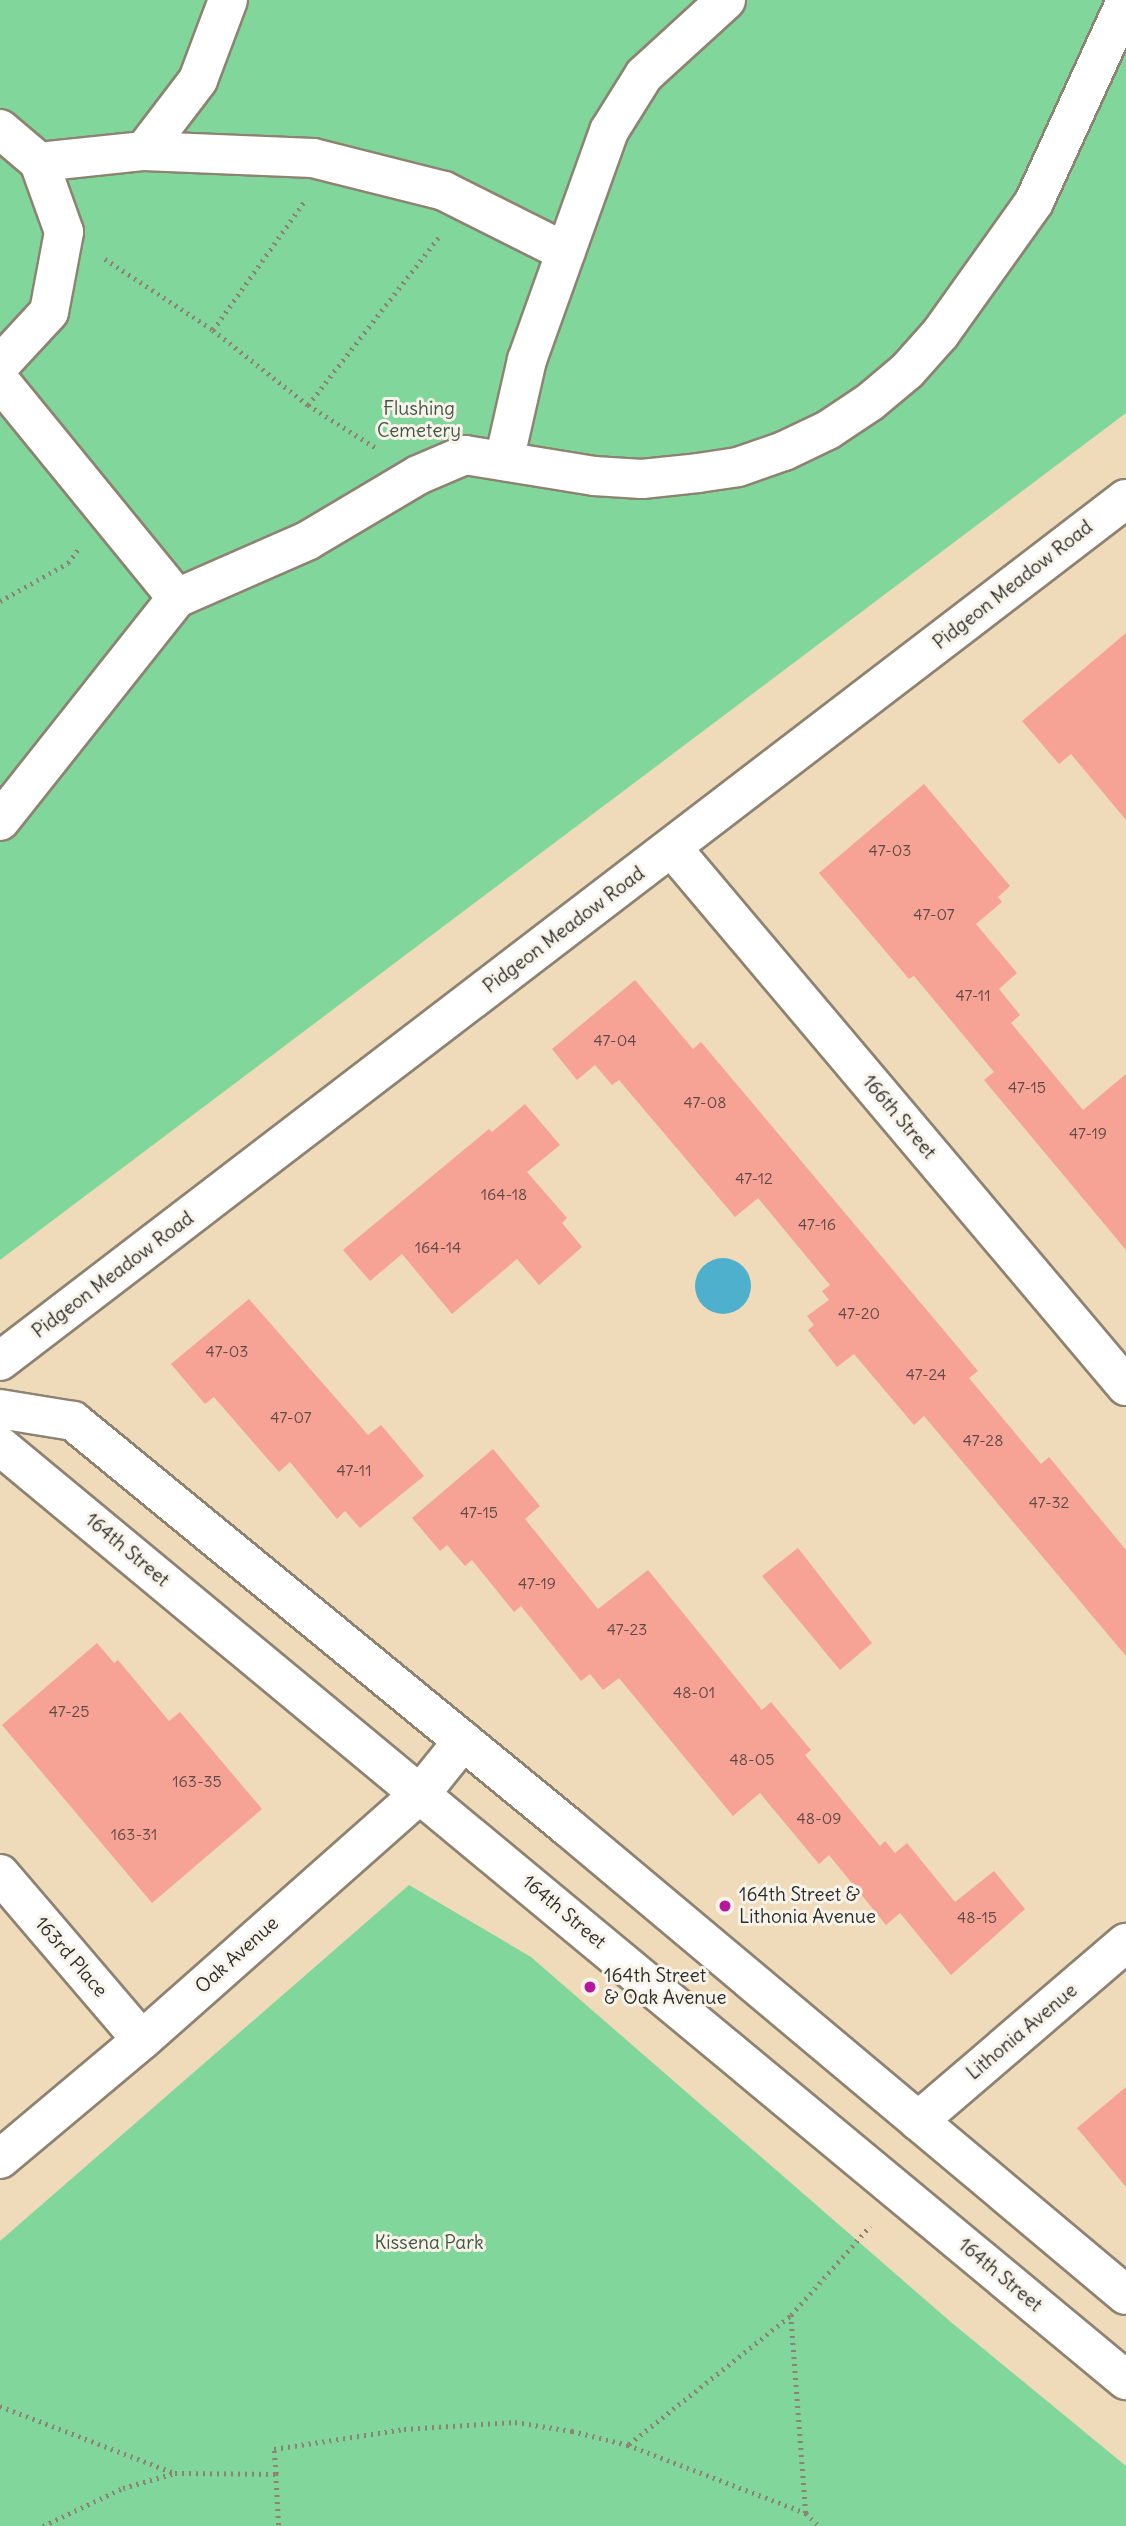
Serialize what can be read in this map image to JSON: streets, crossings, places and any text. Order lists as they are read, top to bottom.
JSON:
{
  "streets": {
    "street": [
      "Pidgeon Meadow Road",
      "166th Street",
      "164th Street",
      "Oak Avenue",
      "163rd Place",
      "Lithonia Avenue"
    ]
  },
  "crossings": [
    ["Pidgeon Meadow Road", "166th Street"],
    ["164th Street", "Oak Avenue"],
    ["Oak Avenue", "163rd Place"]
  ],
  "parks": ["Flushing Cemetery", "Kissena Park"],
  "places": ["164th Street & Lithonia Avenue", "164th Street & Oak Avenue"],
  "house_numbers": [
    "47-03",
    "47-07",
    "47-11",
    "47-04",
    "47-15",
    "47-08",
    "47-19",
    "47-12",
    "164-18",
    "47-16",
    "164-14",
    "47-20",
    "47-03",
    "47-24",
    "47-07",
    "47-28",
    "47-11",
    "47-32",
    "47-15",
    "47-19",
    "47-23",
    "48-01",
    "47-25",
    "48-05",
    "163-35",
    "48-09",
    "163-31",
    "48-15"
  ]
}
